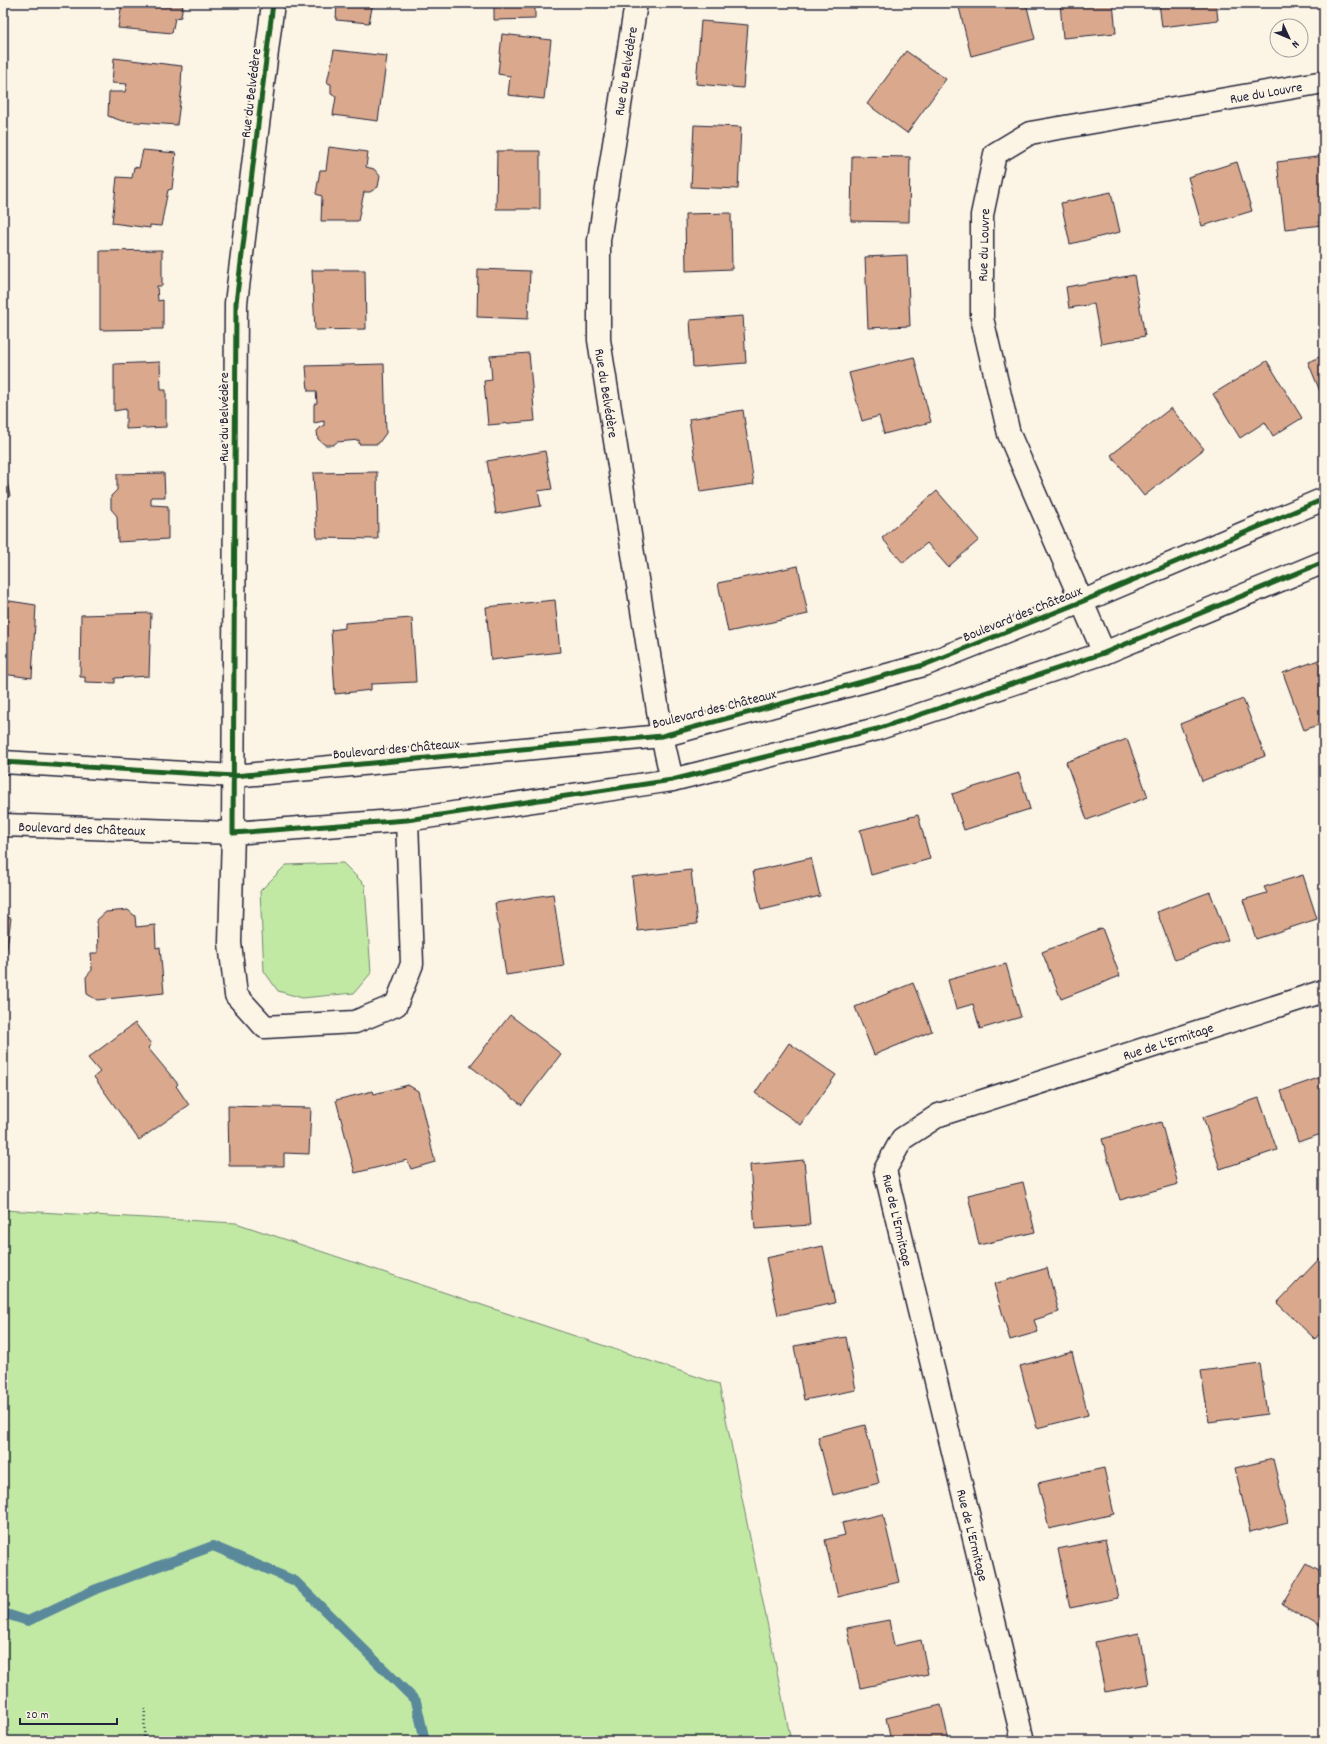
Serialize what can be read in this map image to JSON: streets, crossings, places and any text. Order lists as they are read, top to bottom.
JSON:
{
  "streets": {
    "street": [
      "Rue du Belvédère",
      "Rue du Louvre",
      "Boulevard des Châteaux",
      "Rue de L'Ermitage"
    ]
  },
  "crossings": [
    ["Rue du Belvédère", "Boulevard des Châteaux"],
    ["Rue du Louvre", "Boulevard des Châteaux"]
  ],
  "scale_bar": "20 m",
  "north": "bottom right"
}
